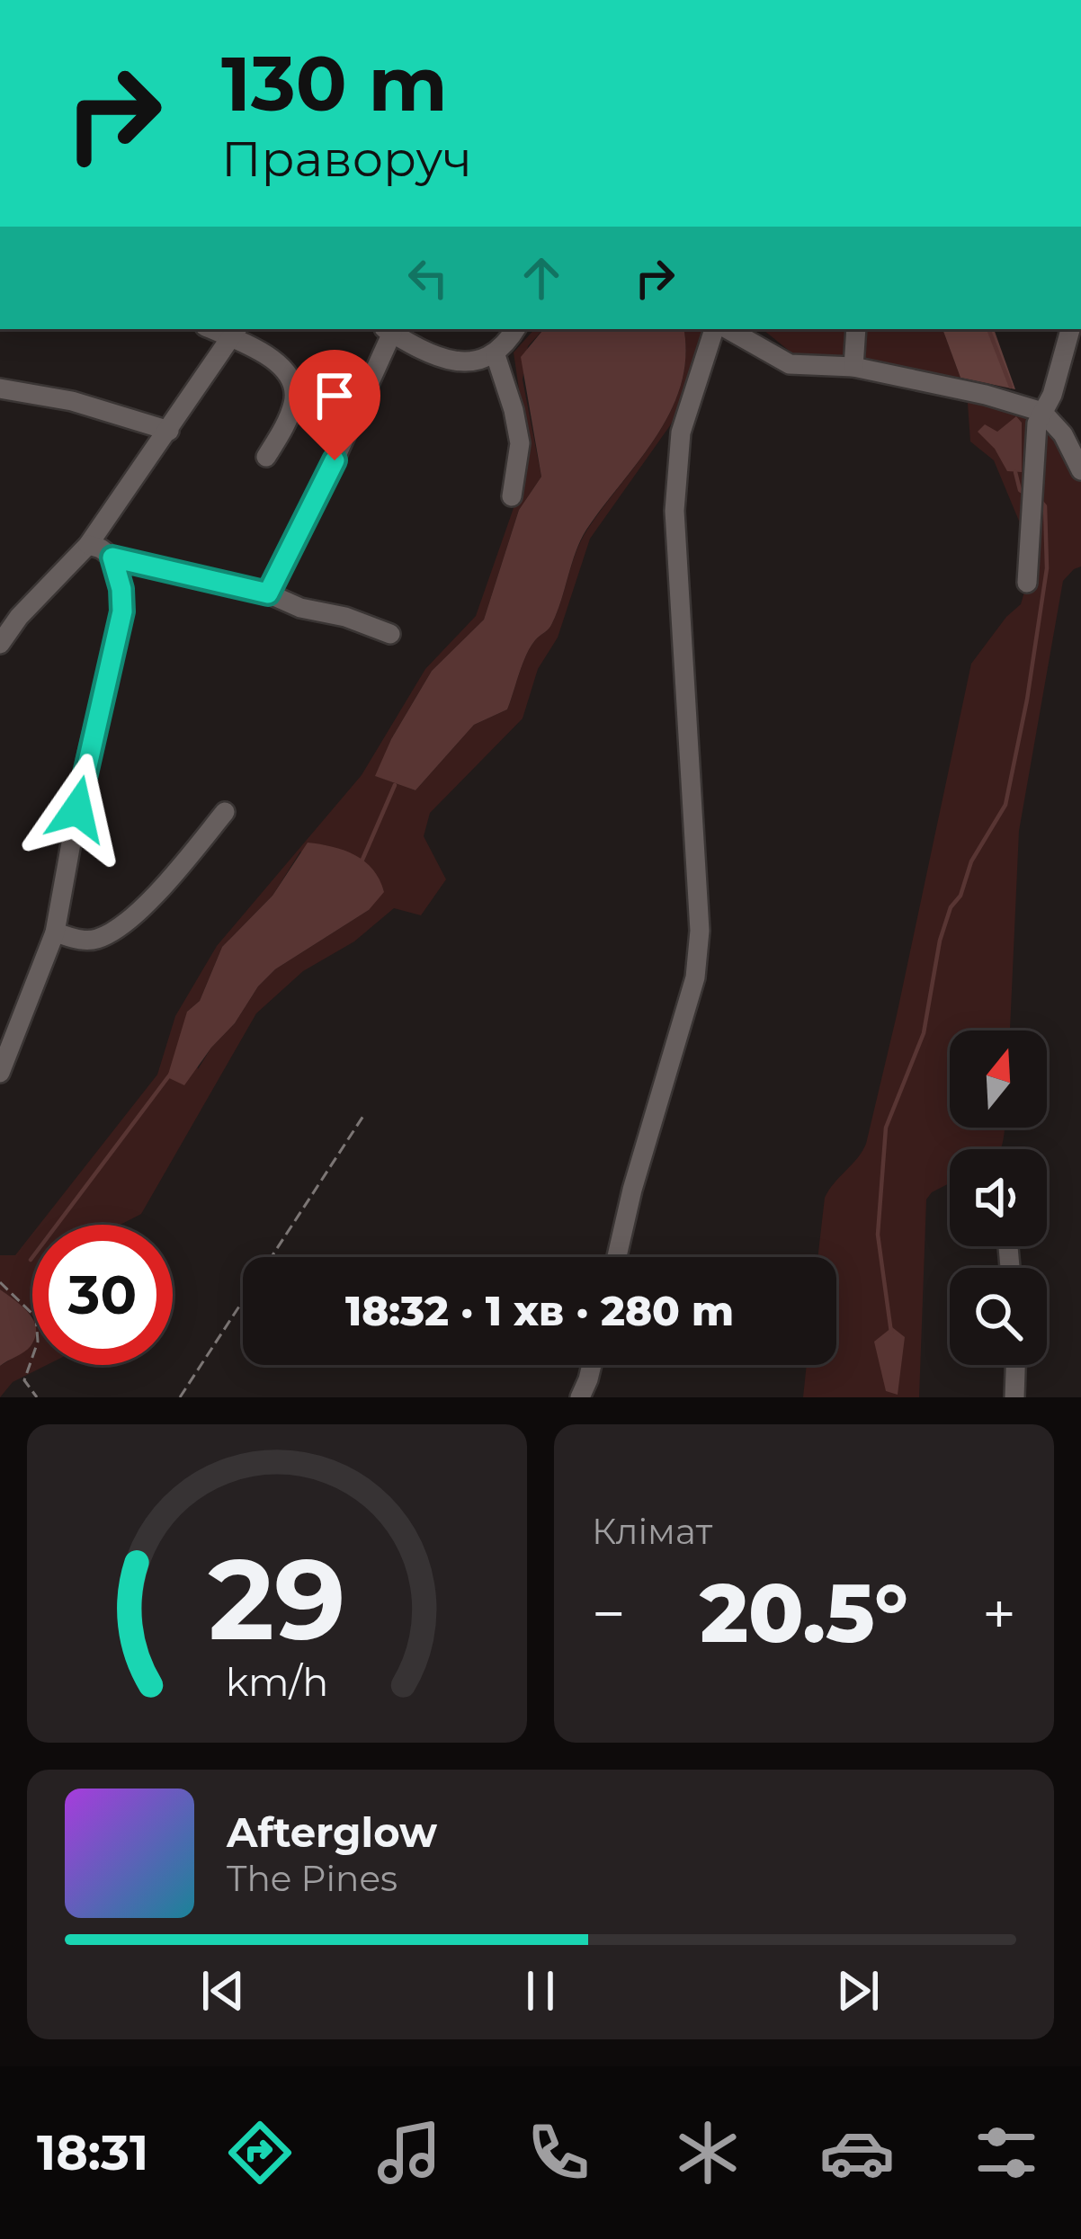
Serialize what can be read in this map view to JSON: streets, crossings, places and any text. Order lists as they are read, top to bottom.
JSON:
{
  "north": "top",
  "page": {
    "turn": ["130 m", "Праворуч"],
    "limit": "30",
    "trip": "18:32 · 1 хв · 280 m",
    "tile": "Клімат",
    "heat": ["−", "20.5°", "+"],
    "song": ["Afterglow", "The Pines"],
    "tabs": "18:31",
    "gauge": ["29", "km/h"]
  }
}
